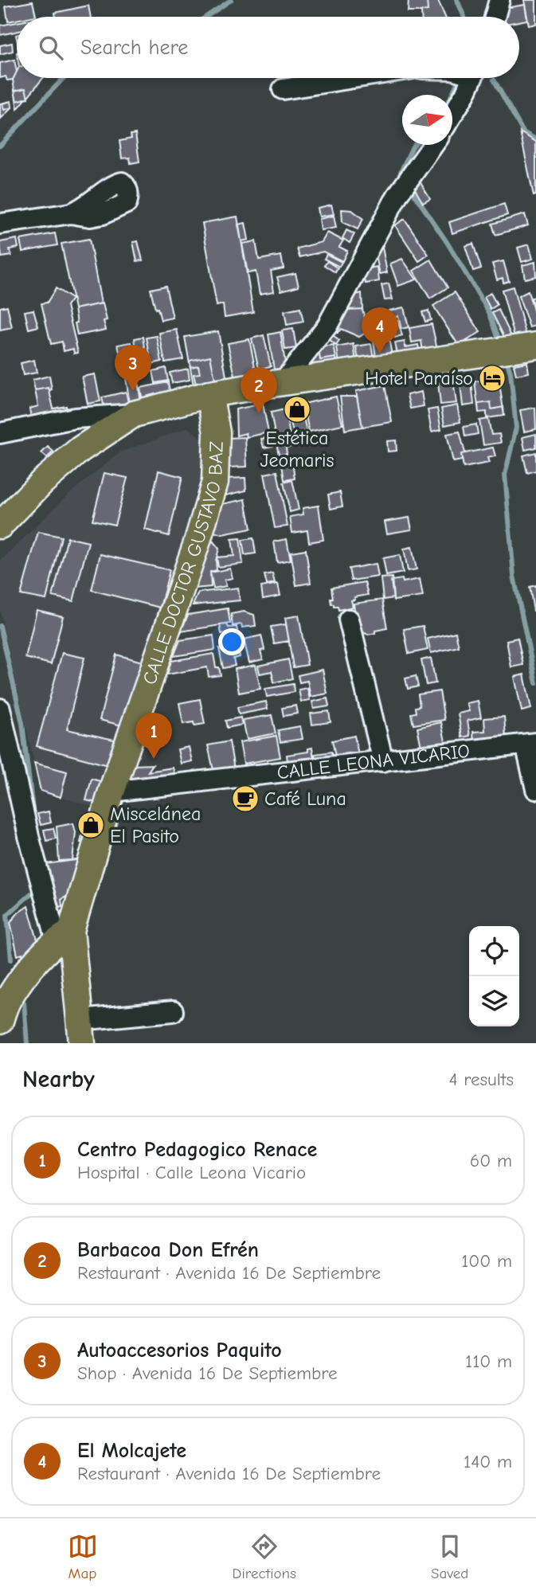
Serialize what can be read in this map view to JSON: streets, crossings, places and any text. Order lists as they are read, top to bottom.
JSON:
{
  "streets": {
    "main road": ["CALLE DOCTOR GUSTAVO BAZ"],
    "street": ["CALLE LEONA VICARIO"]
  },
  "crossings": [
    ["CALLE DOCTOR GUSTAVO BAZ", "CALLE LEONA VICARIO"]
  ],
  "places": {
    "hotel": ["Hotel Paraíso"],
    "shop": ["Estética Jeomaris", "Miscelánea El Pasito"],
    "cafe": ["Café Luna"]
  },
  "north": "right",
  "page": {
    "search": "Search here",
    "pins": [
      "4",
      "3",
      "2",
      "1"
    ],
    "heading": ["Nearby", "4 results"],
    "list": [
      {
        "mark": "1",
        "name": "Centro Pedagogico Renace",
        "note": "Hospital · Calle Leona Vicario",
        "value": "60 m"
      },
      {
        "mark": "2",
        "name": "Barbacoa Don Efrén",
        "note": "Restaurant · Avenida 16 De Septiembre",
        "value": "100 m"
      },
      {
        "mark": "3",
        "name": "Autoaccesorios Paquito",
        "note": "Shop · Avenida 16 De Septiembre",
        "value": "110 m"
      },
      {
        "mark": "4",
        "name": "El Molcajete",
        "note": "Restaurant · Avenida 16 De Septiembre",
        "value": "140 m"
      }
    ],
    "nav": ["Map", "Directions", "Saved"]
  }
}
